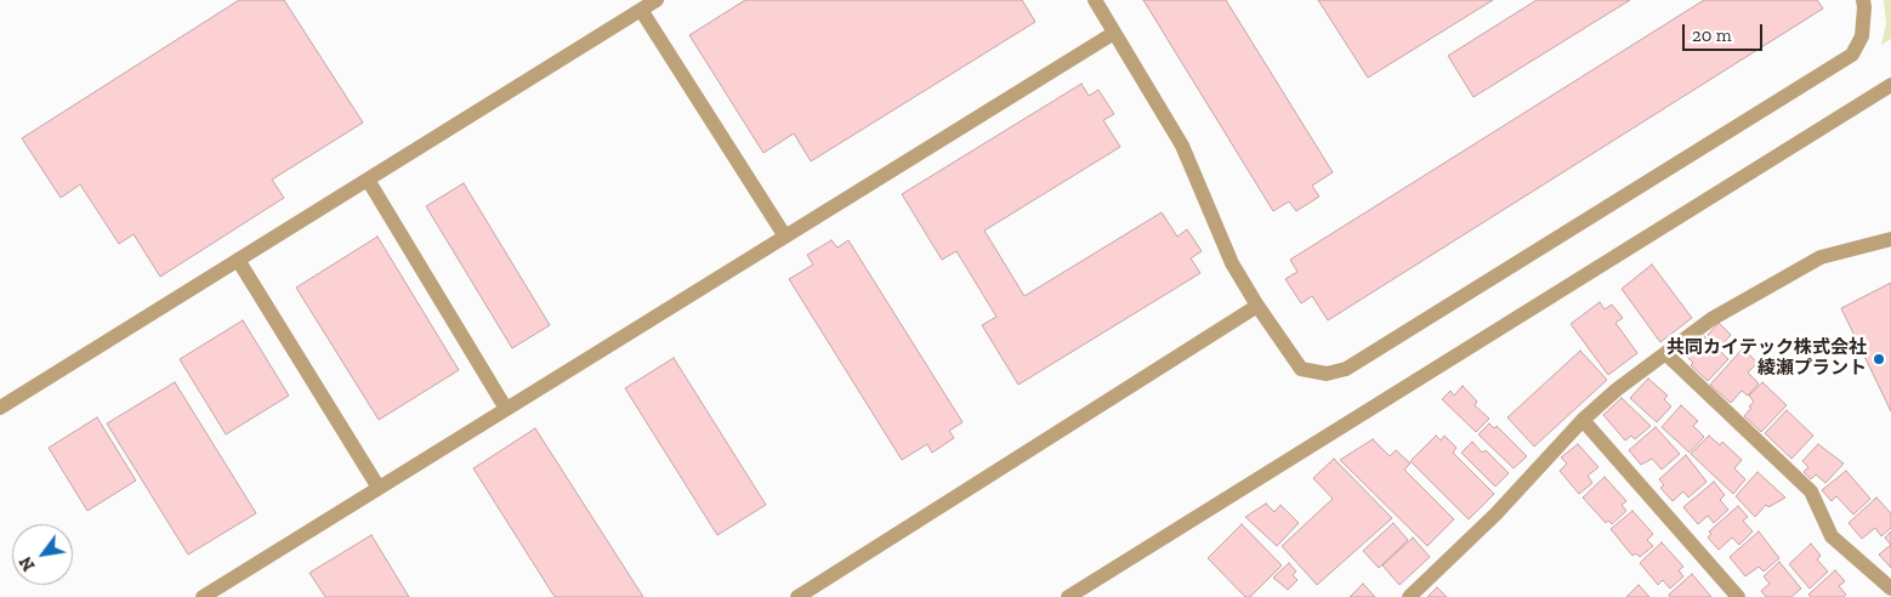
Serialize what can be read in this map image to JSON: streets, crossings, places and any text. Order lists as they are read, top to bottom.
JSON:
{
  "places": ["共同カイテック株式会社 綾瀬プラント"],
  "scale_bar": "20 m",
  "north": "bottom left"
}
